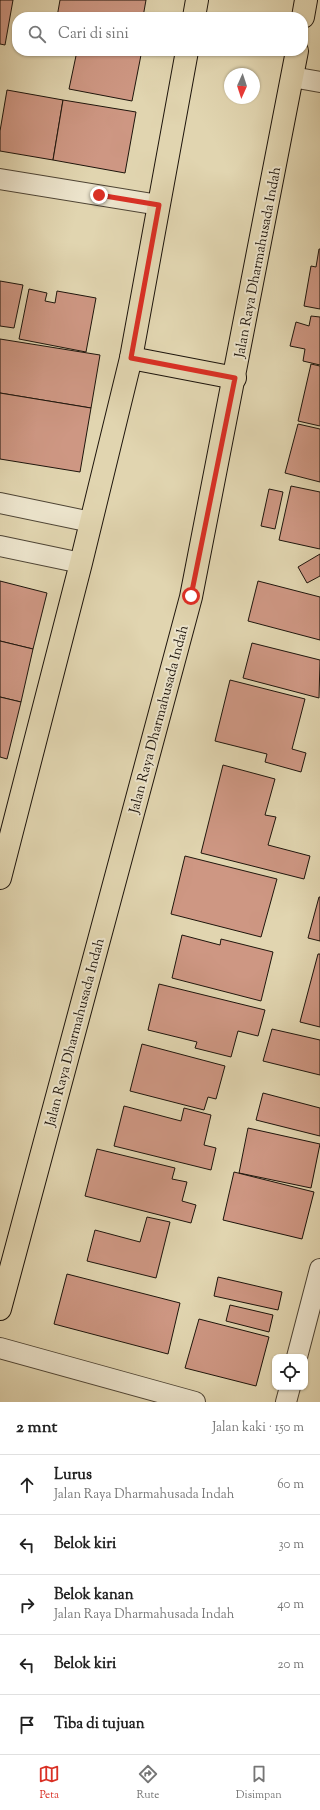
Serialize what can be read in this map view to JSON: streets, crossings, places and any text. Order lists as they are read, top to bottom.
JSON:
{
  "streets": {
    "main road": ["Jalan Raya Dharmahusada Indah"]
  },
  "north": "bottom",
  "page": {
    "search": "Cari di sini",
    "heading": ["2 mnt", "Jalan kaki · 150 m"],
    "list": [
      ["Lurus", "Jalan Raya Dharmahusada Indah", "60 m"],
      ["Belok kiri", "30 m"],
      ["Belok kanan", "Jalan Raya Dharmahusada Indah", "40 m"],
      ["Belok kiri", "20 m"],
      "Tiba di tujuan"
    ],
    "nav": ["Peta", "Rute", "Disimpan"]
  }
}
